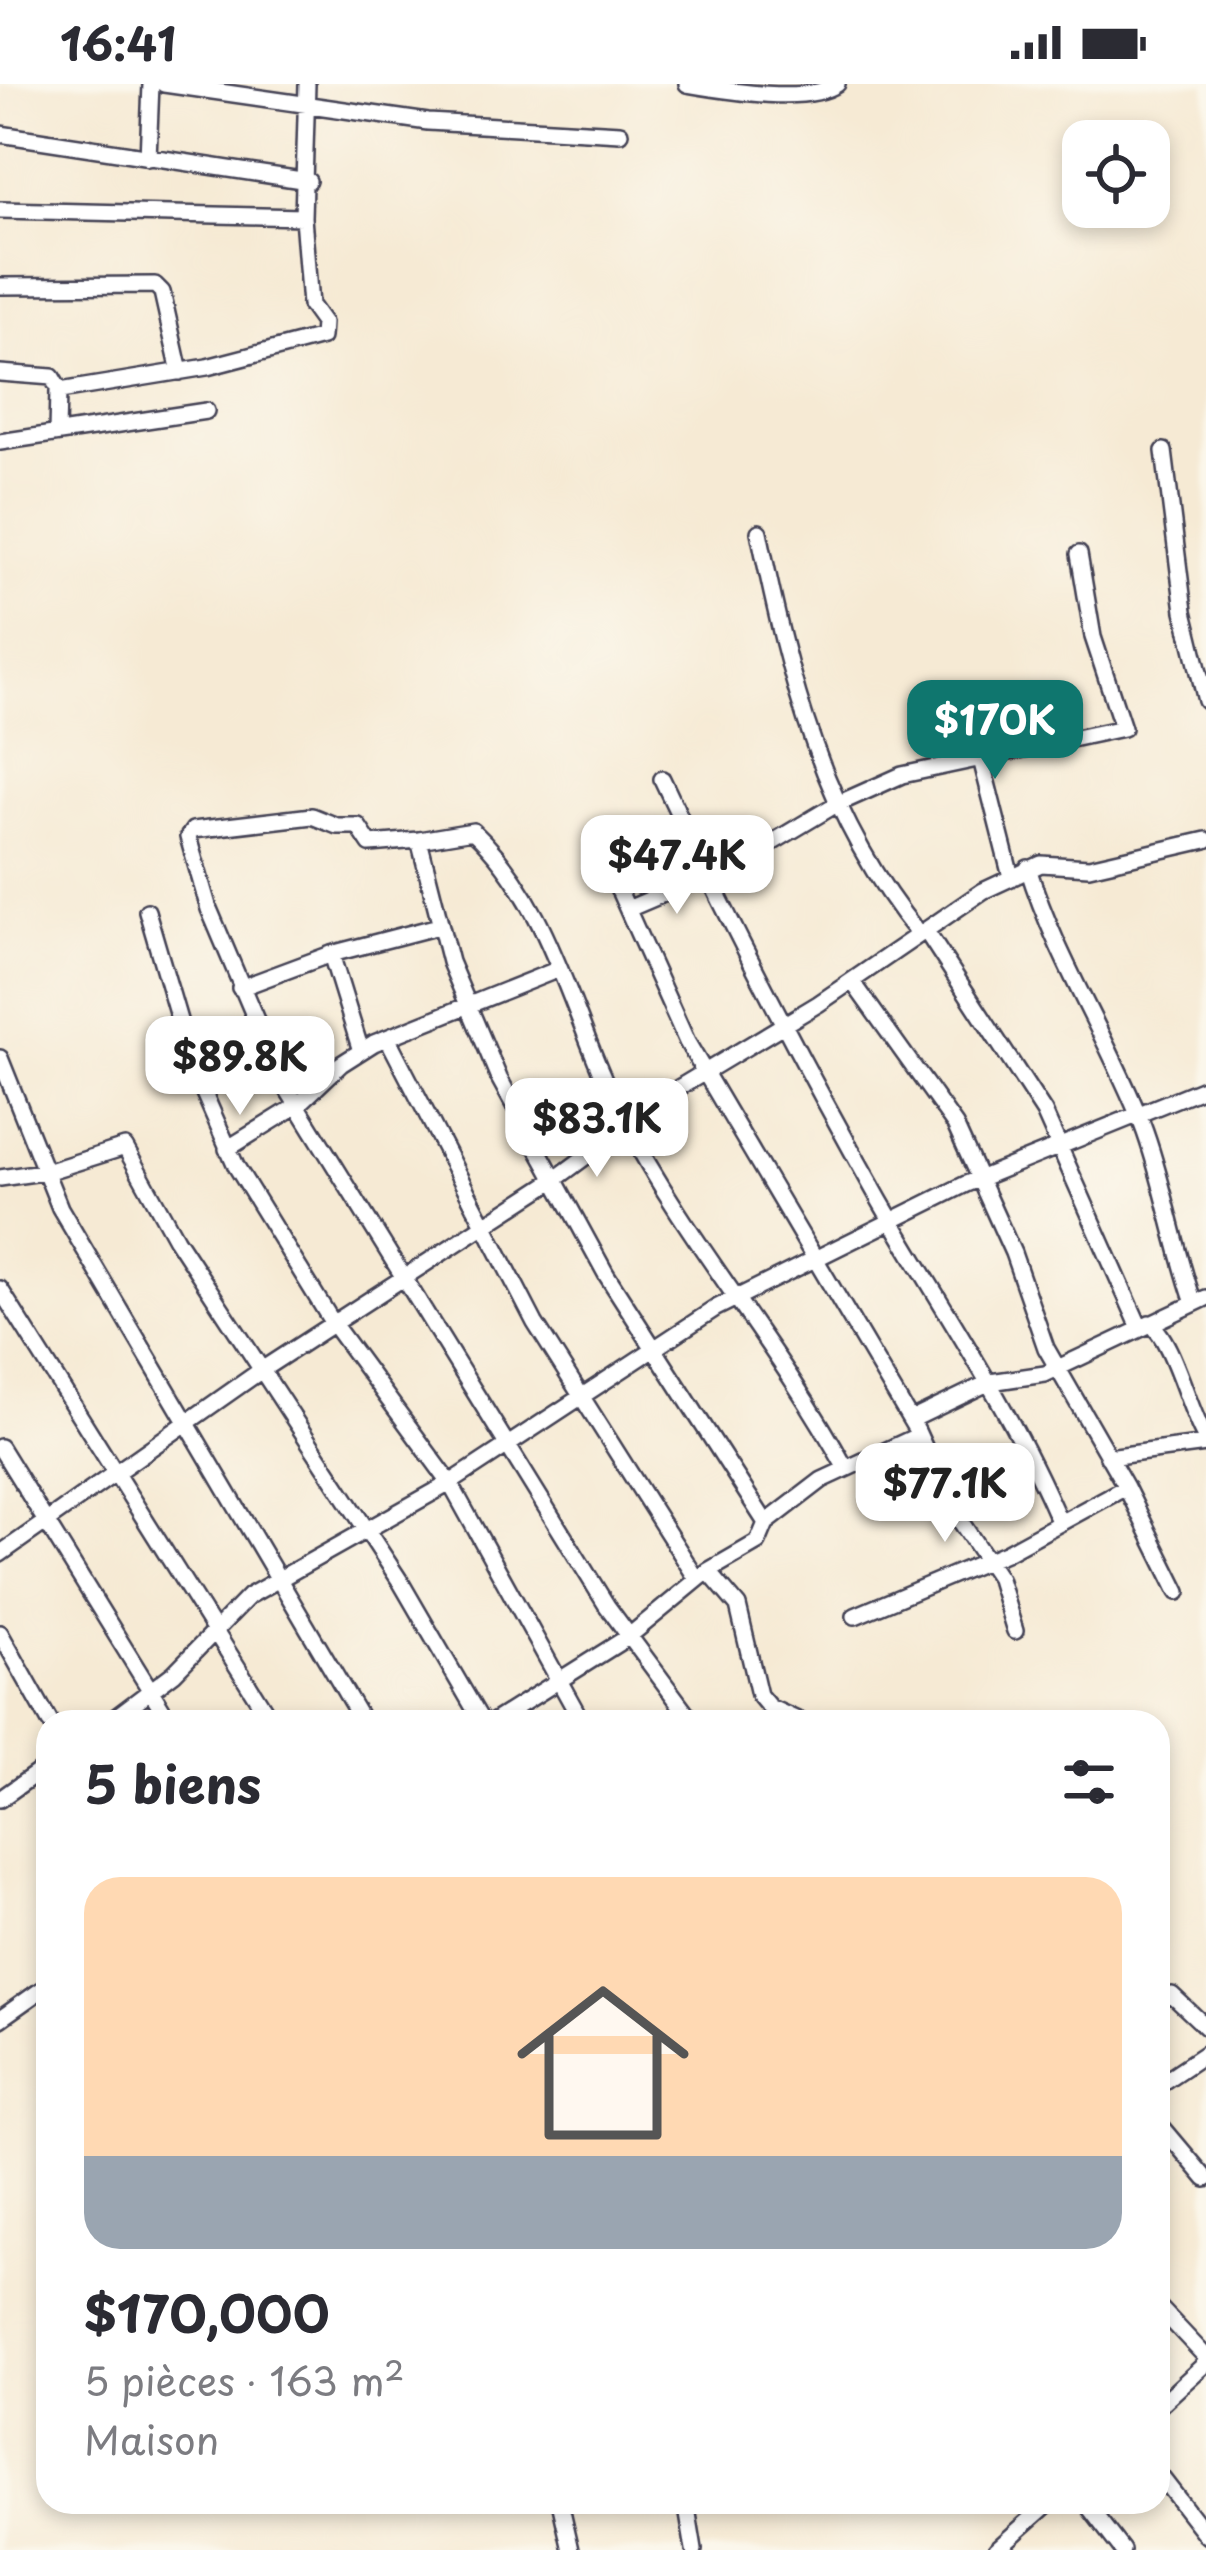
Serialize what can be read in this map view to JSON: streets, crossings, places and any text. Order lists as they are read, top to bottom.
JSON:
{
  "page": {
    "status": "16:41",
    "price": [
      "$170K",
      "$47.4K",
      "$89.8K",
      "$83.1K",
      "$77.1K"
    ],
    "heading": "5 biens",
    "list": [
      {
        "name": "$170,000",
        "note": "5 pièces · 163 m² · Maison"
      }
    ]
  }
}
